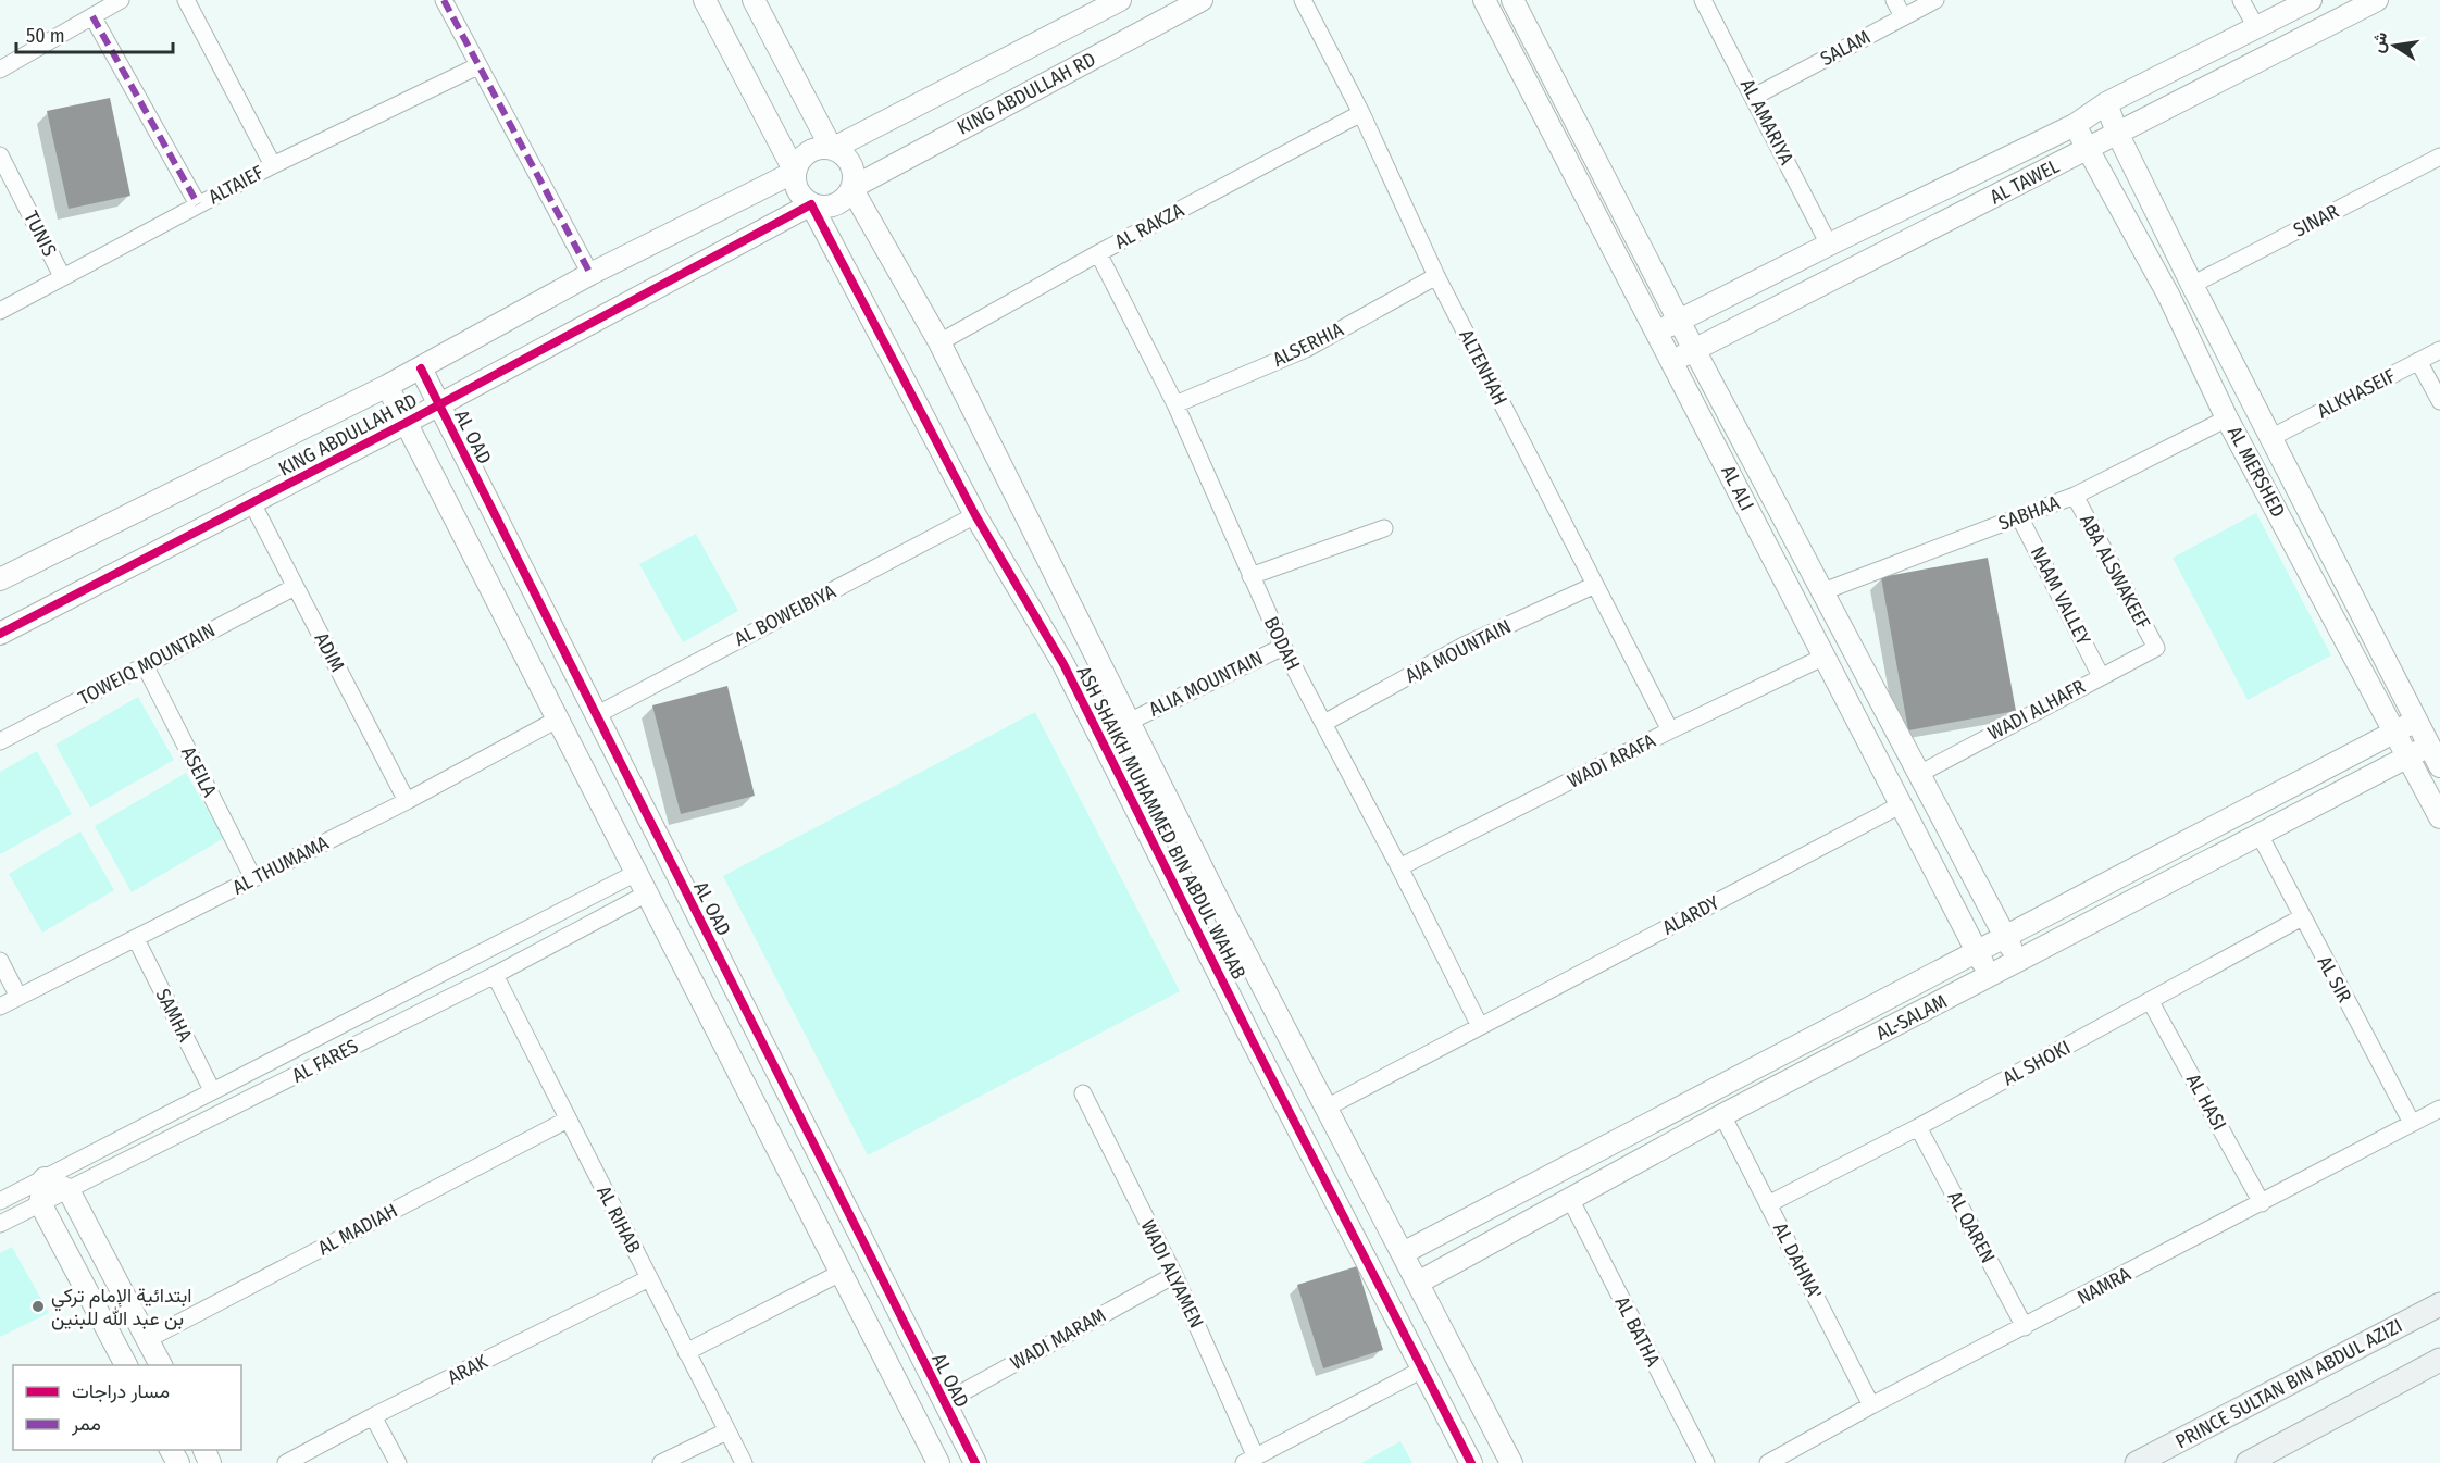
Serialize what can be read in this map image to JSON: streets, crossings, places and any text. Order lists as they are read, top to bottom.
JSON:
{
  "streets": {
    "main road": ["PRINCE SULTAN BIN ABDUL AZIZI"],
    "street": [
      "SALAM",
      "KING ABDULLAH RD",
      "AL AMARIYA",
      "AL TAWEL",
      "ALTAIEF",
      "SINAR",
      "AL RAKZA",
      "TUNIS",
      "ALSERHIA",
      "ALTENHAH",
      "ALKHASEIF",
      "AL OAD",
      "AL MERSHED",
      "AL ALI",
      "SABHAA",
      "ABA ALSWAKEEF",
      "NAAM VALLEY",
      "AL BOWEIBIYA",
      "BODAH",
      "AJA MOUNTAIN",
      "ADIM",
      "TOWEIQ MOUNTAIN",
      "ALIA MOUNTAIN",
      "WADI ALHAFR",
      "WADI ARAFA",
      "ASEILA",
      "ASH SHAIKH MUHAMMED BIN ABDUL WAHAB",
      "AL THUMAMA",
      "ALARDY",
      "AL SIR",
      "SAMHA",
      "AL-SALAM",
      "AL FARES",
      "AL SHOKI",
      "AL HASI",
      "AL RIHAB",
      "AL QAREN",
      "AL MADIAH",
      "AL DAHNA'",
      "WADI ALYAMEN",
      "NAMRA",
      "AL BATHA",
      "WADI MARAM",
      "ARAK"
    ]
  },
  "crossings": [
    ["SALAM", "AL AMARIYA"],
    ["KING ABDULLAH RD", "AL OAD"],
    ["KING ABDULLAH RD", "ADIM"],
    ["KING ABDULLAH RD", "ASH SHAIKH MUHAMMED BIN ABDUL WAHAB"],
    ["AL AMARIYA", "AL TAWEL"],
    ["AL TAWEL", "AL MERSHED"],
    ["AL TAWEL", "AL ALI"],
    ["ALTAIEF", "TUNIS"],
    ["SINAR", "AL MERSHED"],
    ["AL RAKZA", "ALTENHAH"],
    ["AL RAKZA", "BODAH"],
    ["AL RAKZA", "ASH SHAIKH MUHAMMED BIN ABDUL WAHAB"],
    ["ALSERHIA", "ALTENHAH"],
    ["ALSERHIA", "BODAH"],
    ["ALTENHAH", "AJA MOUNTAIN"],
    ["ALTENHAH", "WADI ARAFA"],
    ["ALKHASEIF", "AL MERSHED"],
    ["AL OAD", "AL BOWEIBIYA"],
    ["AL OAD", "WADI MARAM"],
    ["AL MERSHED", "SABHAA"],
    ["AL MERSHED", "AL-SALAM"],
    ["AL ALI", "SABHAA"],
    ["AL ALI", "WADI ALHAFR"],
    ["AL ALI", "WADI ARAFA"],
    ["AL ALI", "ALARDY"],
    ["AL ALI", "AL-SALAM"],
    ["SABHAA", "ABA ALSWAKEEF"],
    ["SABHAA", "NAAM VALLEY"],
    ["ABA ALSWAKEEF", "WADI ALHAFR"],
    ["NAAM VALLEY", "WADI ALHAFR"],
    ["AL BOWEIBIYA", "ASH SHAIKH MUHAMMED BIN ABDUL WAHAB"],
    ["BODAH", "AJA MOUNTAIN"],
    ["BODAH", "ALIA MOUNTAIN"],
    ["BODAH", "WADI ARAFA"],
    ["BODAH", "ALARDY"],
    ["ADIM", "TOWEIQ MOUNTAIN"],
    ["ADIM", "AL THUMAMA"],
    ["TOWEIQ MOUNTAIN", "ASEILA"],
    ["ALIA MOUNTAIN", "ASH SHAIKH MUHAMMED BIN ABDUL WAHAB"],
    ["ASEILA", "AL THUMAMA"],
    ["ASH SHAIKH MUHAMMED BIN ABDUL WAHAB", "ALARDY"],
    ["ASH SHAIKH MUHAMMED BIN ABDUL WAHAB", "AL-SALAM"],
    ["AL THUMAMA", "SAMHA"],
    ["AL SIR", "AL-SALAM"],
    ["AL SIR", "AL SHOKI"],
    ["AL SIR", "NAMRA"],
    ["SAMHA", "AL FARES"],
    ["AL-SALAM", "AL DAHNA'"],
    ["AL-SALAM", "AL BATHA"],
    ["AL FARES", "AL RIHAB"],
    ["AL SHOKI", "AL HASI"],
    ["AL SHOKI", "AL QAREN"],
    ["AL SHOKI", "AL DAHNA'"],
    ["AL HASI", "NAMRA"],
    ["AL RIHAB", "AL MADIAH"],
    ["AL RIHAB", "ARAK"],
    ["AL QAREN", "NAMRA"],
    ["AL DAHNA'", "NAMRA"],
    ["WADI ALYAMEN", "WADI MARAM"]
  ],
  "places": ["ابتدائية الإمام تركي بن عبد الله للبنين"],
  "legend": ["مسار دراجات", "ممر"],
  "scale_bar": "50 m",
  "north": "left"
}
